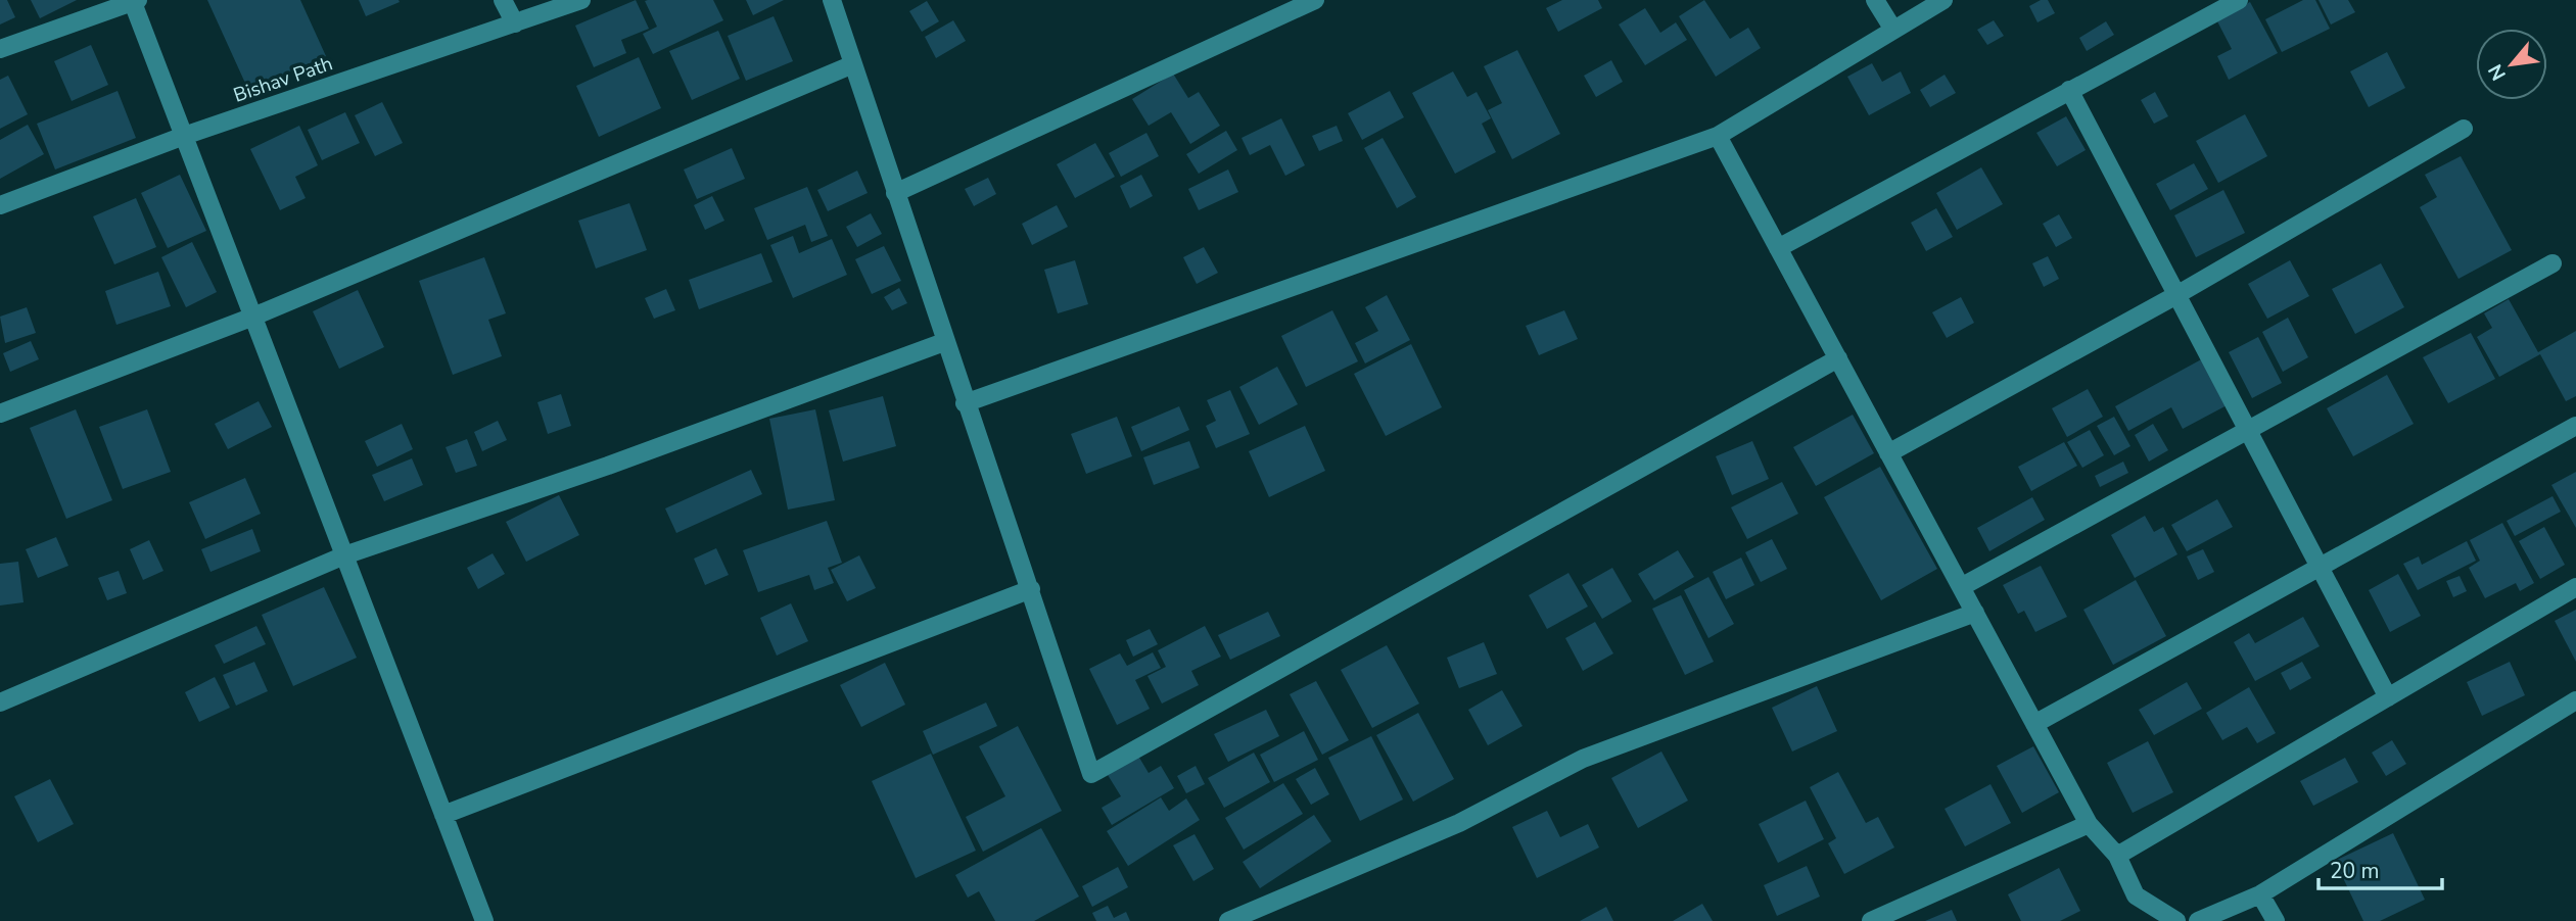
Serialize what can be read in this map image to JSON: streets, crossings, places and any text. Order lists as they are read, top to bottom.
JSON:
{
  "streets": {
    "street": ["Bishav Path"]
  },
  "scale_bar": "20 m",
  "north": "bottom left"
}
